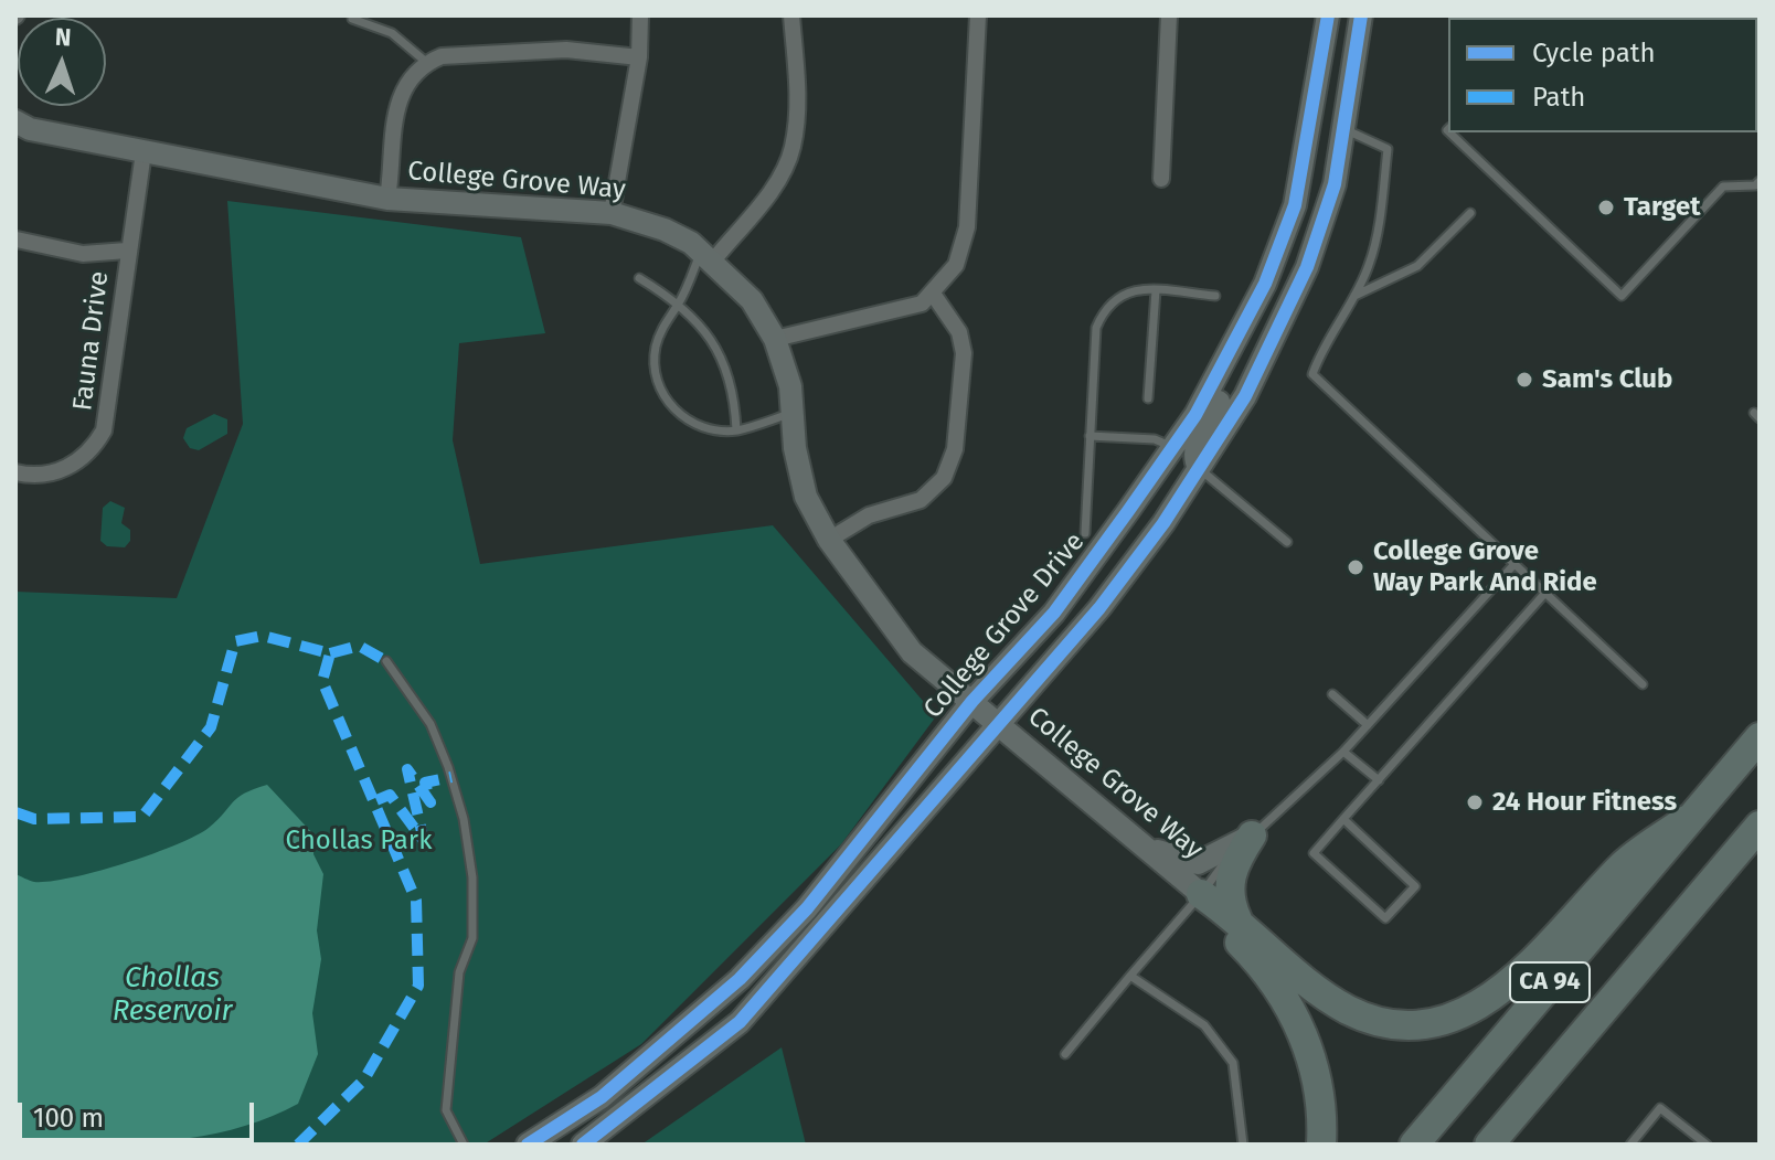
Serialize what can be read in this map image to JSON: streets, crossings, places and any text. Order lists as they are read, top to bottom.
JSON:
{
  "streets": {
    "highway": ["CA 94"],
    "main road": ["College Grove Way", "College Grove Drive"],
    "street": ["Fauna Drive"]
  },
  "crossings": [
    ["College Grove Way", "Fauna Drive"],
    ["College Grove Way", "College Grove Drive"]
  ],
  "water": ["Chollas Reservoir"],
  "parks": ["Chollas Park"],
  "places": [
    "Target",
    "Sam's Club",
    "College Grove Way Park And Ride",
    "24 Hour Fitness"
  ],
  "legend": ["Cycle path", "Path"],
  "scale_bar": "100 m",
  "north": "top"
}
